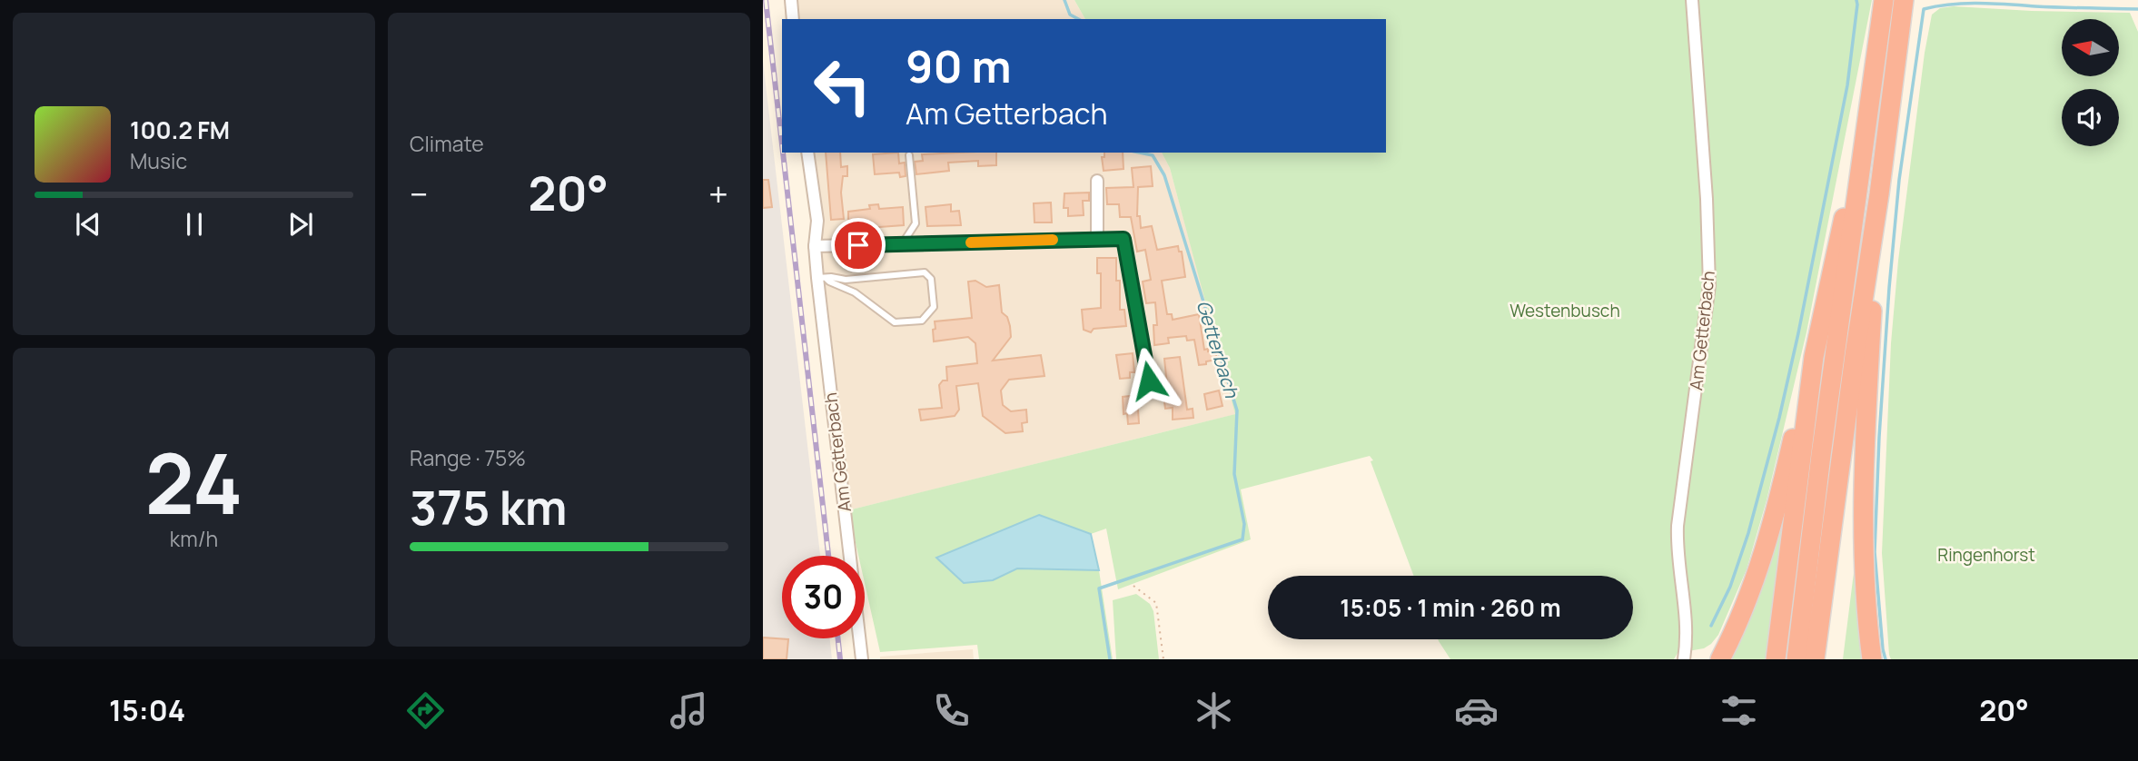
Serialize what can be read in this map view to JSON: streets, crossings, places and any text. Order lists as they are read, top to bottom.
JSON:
{
  "streets": {
    "street": ["Am Getterbach"]
  },
  "water": ["Getterbach"],
  "parks": ["Westenbusch", "Ringenhorst"],
  "north": "left",
  "page": {
    "tile": [
      "Climate",
      ["24", "km/h"],
      ["Range · 75%", "375 km"]
    ],
    "turn": ["90 m", "Am Getterbach"],
    "song": ["100.2 FM", "Music"],
    "heat": ["−", "20°", "+"],
    "limit": "30",
    "trip": "15:05 · 1 min · 260 m",
    "tabs": ["15:04", "20°"]
  }
}
